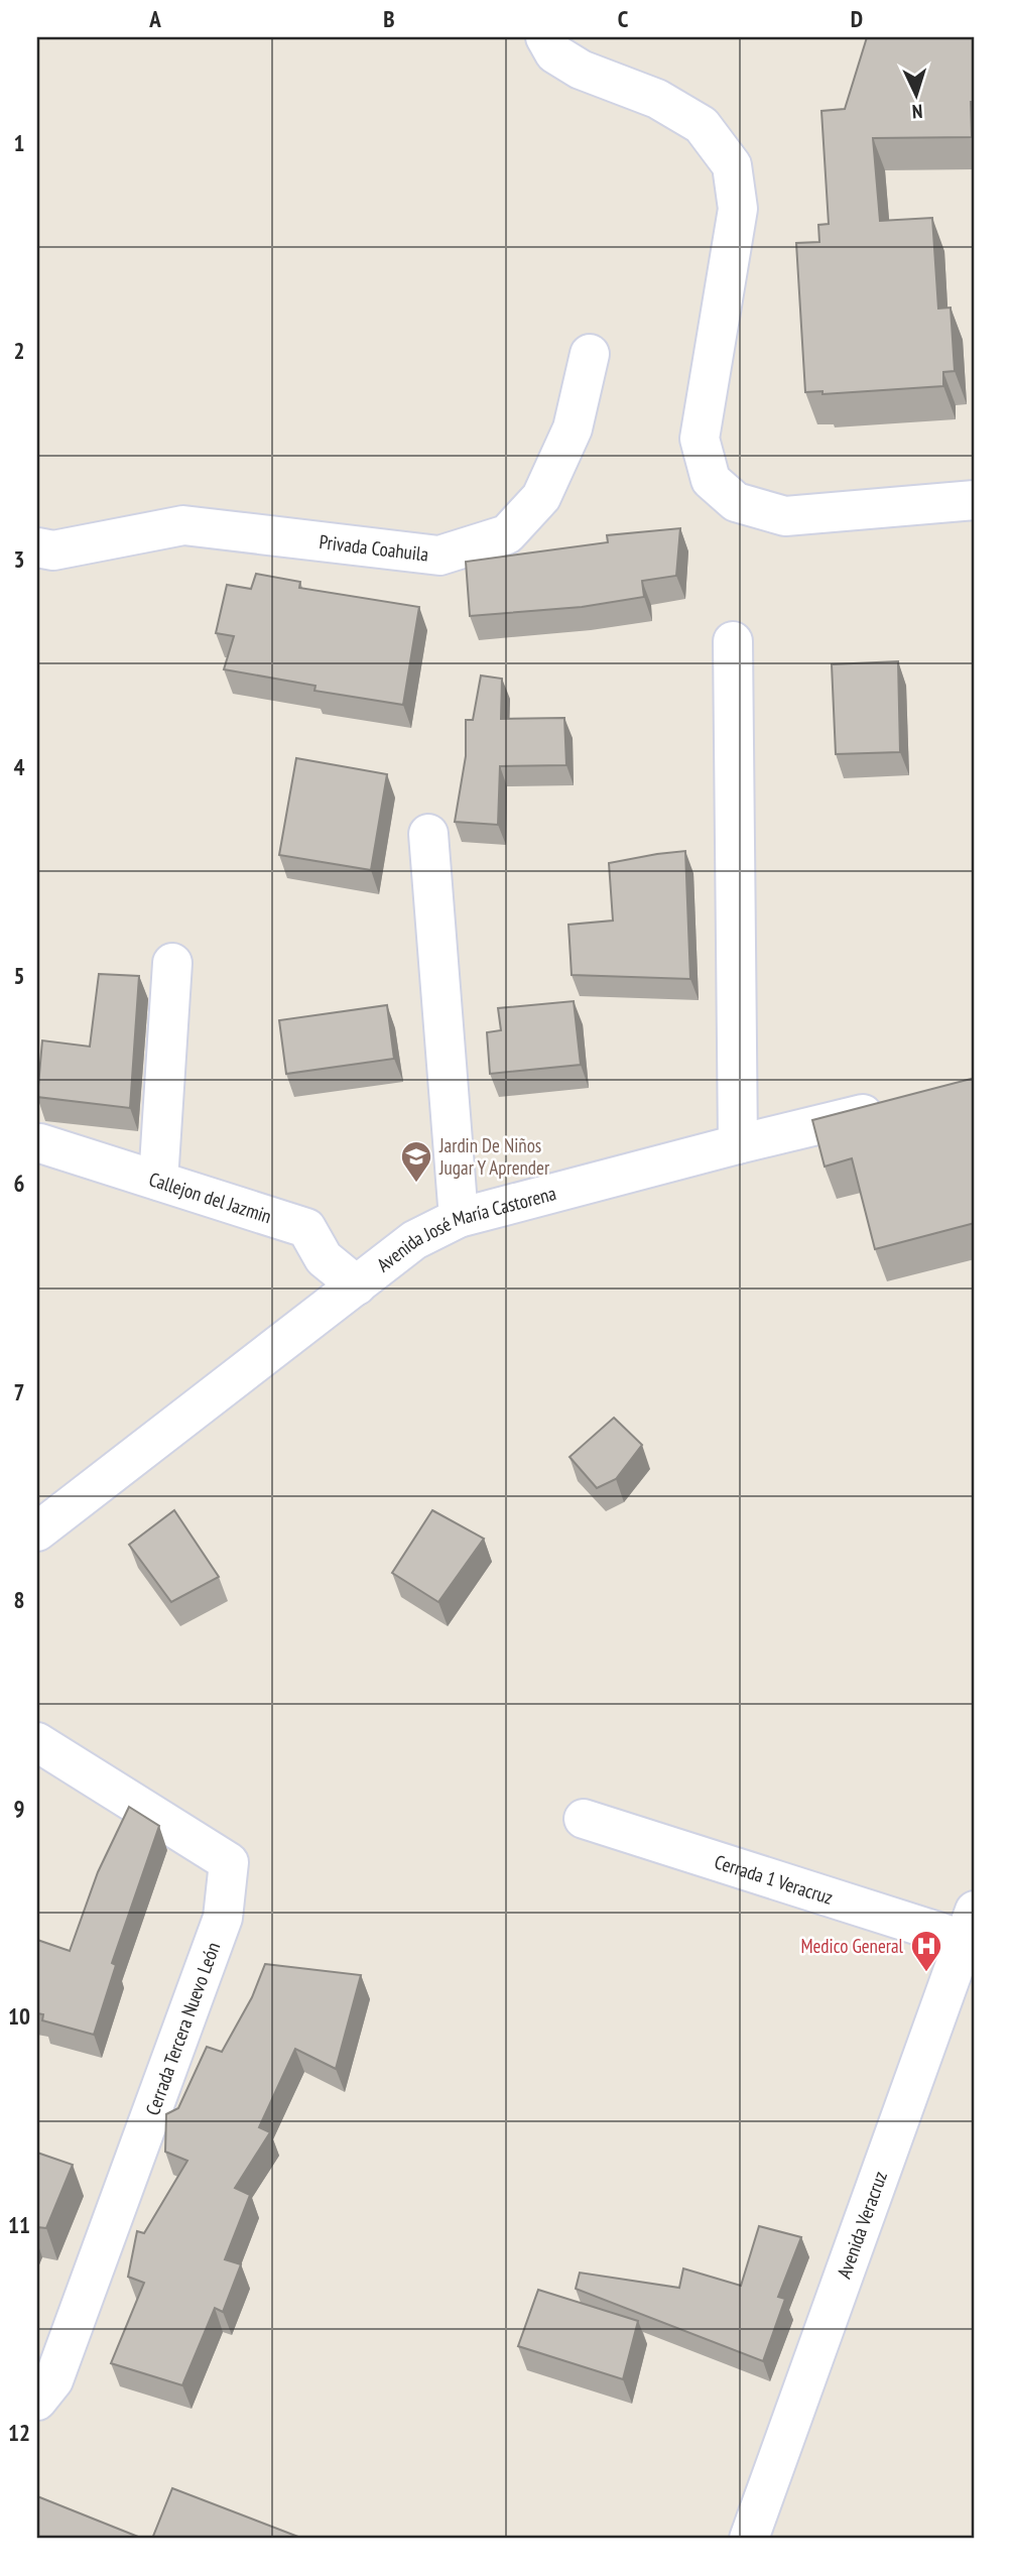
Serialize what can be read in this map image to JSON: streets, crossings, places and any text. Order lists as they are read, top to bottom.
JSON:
{
  "streets": {
    "street": [
      "Privada Coahuila",
      "Callejon del Jazmin",
      "Avenida José María Castorena",
      "Cerrada 1 Veracruz",
      "Cerrada Tercera Nuevo León",
      "Avenida Veracruz"
    ]
  },
  "crossings": [
    ["Callejon del Jazmin", "Avenida José María Castorena"],
    ["Cerrada 1 Veracruz", "Avenida Veracruz"]
  ],
  "places": {
    "school or university": ["Jardin De Niños Jugar Y Aprender"],
    "hospital": ["Medico General"]
  },
  "north": "bottom",
  "grid": {
    "columns": [
      "A",
      "B",
      "C",
      "D"
    ],
    "rows": [
      "1",
      "2",
      "3",
      "4",
      "5",
      "6",
      "7",
      "8",
      "9",
      "10",
      "11",
      "12"
    ]
  }
}
